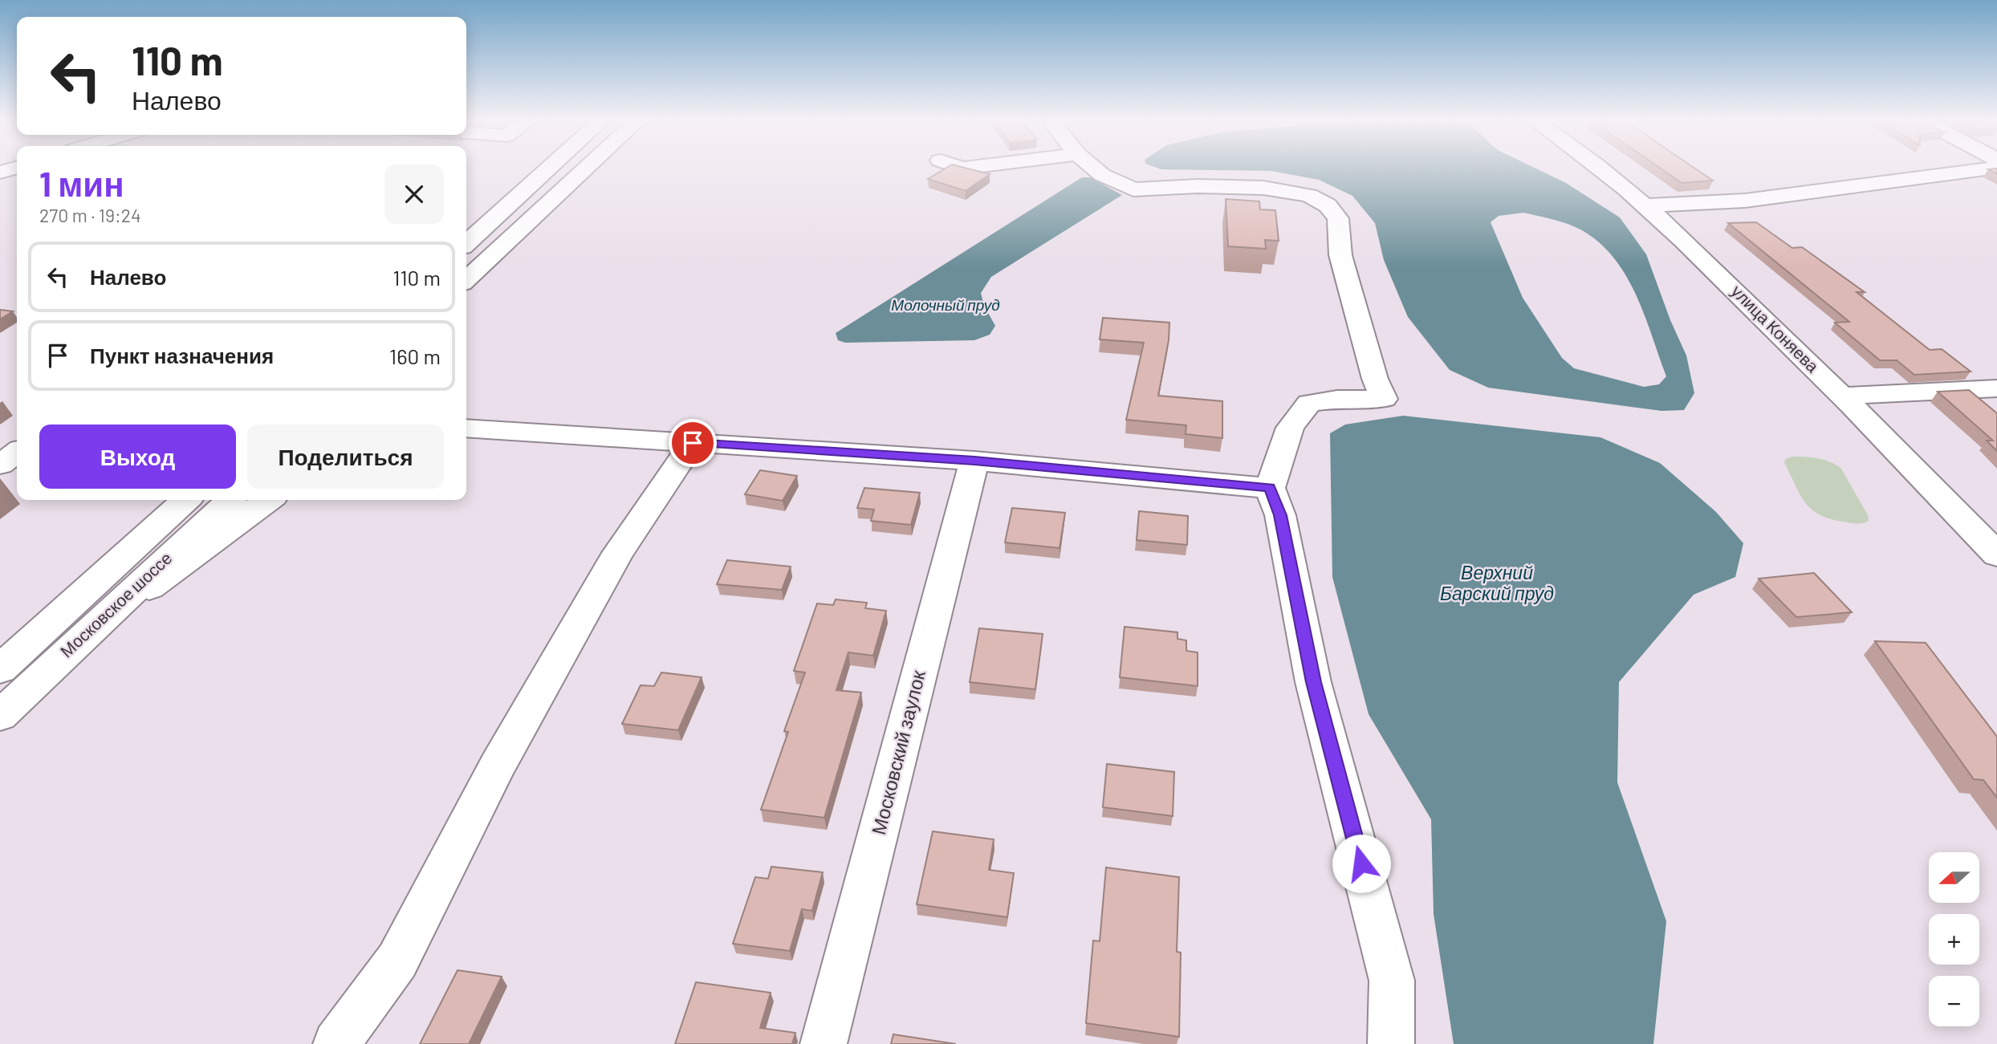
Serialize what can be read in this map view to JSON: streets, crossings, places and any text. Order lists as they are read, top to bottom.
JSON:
{
  "streets": {
    "main road": ["улица Коняева", "Московское шоссе", "Московский заулок"]
  },
  "water": ["Молочный пруд", "Верхний Барский пруд"],
  "north": "left",
  "page": {
    "turn": ["110 m", "Налево"],
    "heading": ["1 мин", "270 m · 19:24"],
    "list": [
      {
        "name": "Налево",
        "value": "110 m"
      },
      {
        "name": "Пункт назначения",
        "value": "160 m"
      }
    ],
    "buttons": ["Выход", "Поделиться"],
    "map_buttons": ["+", "−"]
  }
}
